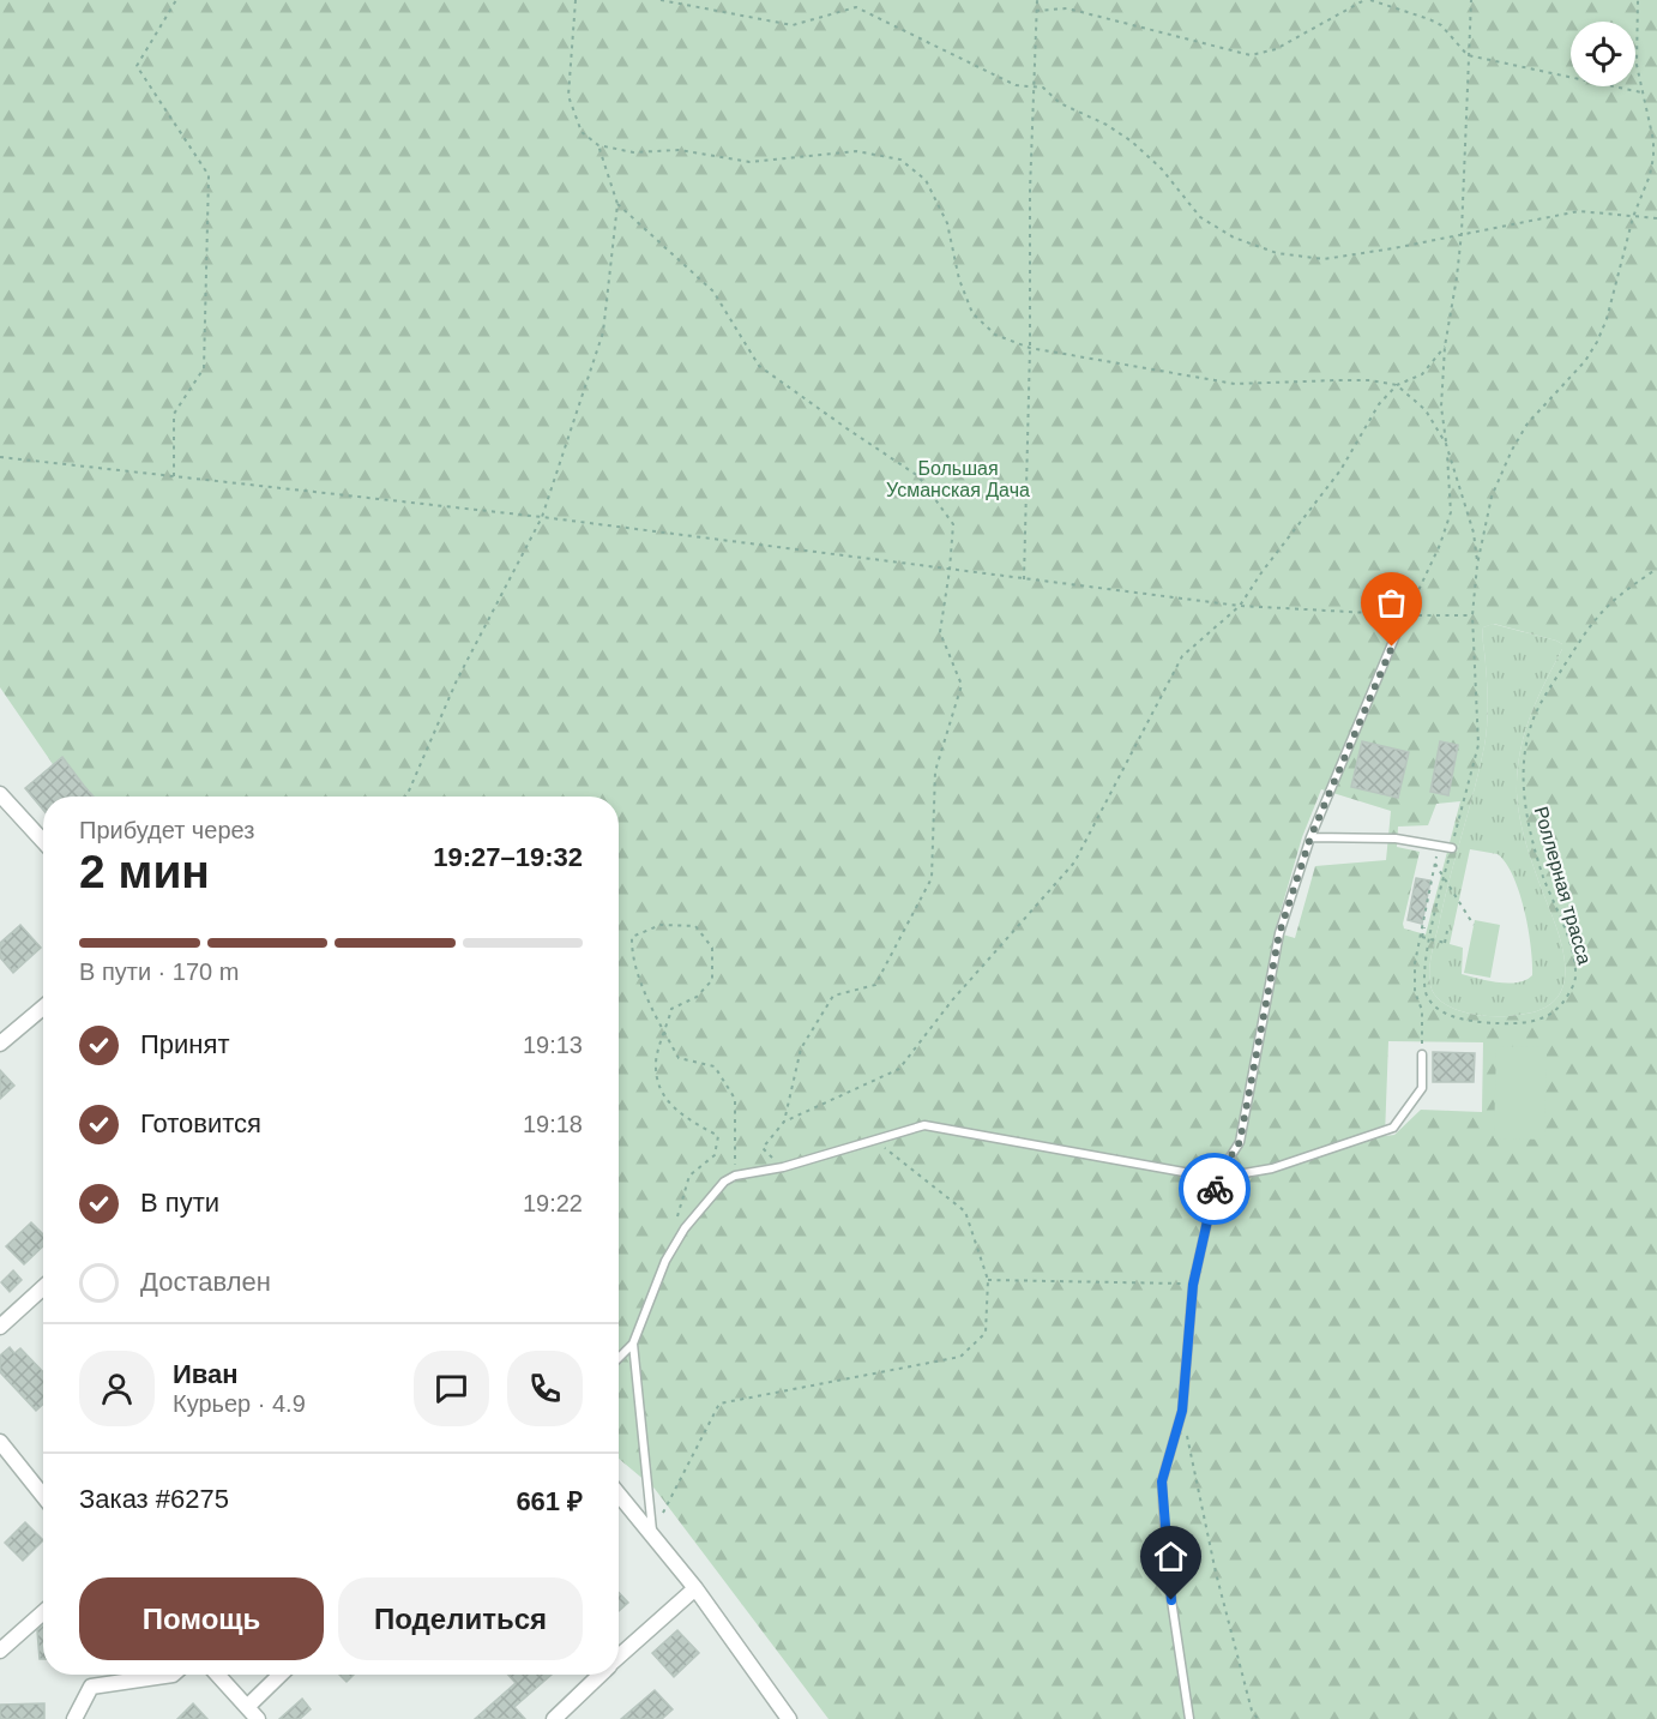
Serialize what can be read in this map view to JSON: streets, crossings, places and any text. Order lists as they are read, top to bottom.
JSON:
{
  "streets": {
    "path": ["Роллерная трасса"]
  },
  "parks": ["Большая Усманская Дача"],
  "page": {
    "heading": ["2 мин", "Прибудет через", "19:27–19:32"],
    "panel": [
      "Иван",
      "Курьер · 4.9",
      "Заказ #6275",
      "661 ₽"
    ],
    "bar": "В пути · 170 m",
    "list": [
      ["Принят", "19:13"],
      ["Готовится", "19:18"],
      ["В пути", "19:22"],
      "Доставлен"
    ],
    "buttons": ["Помощь", "Поделиться"]
  }
}
